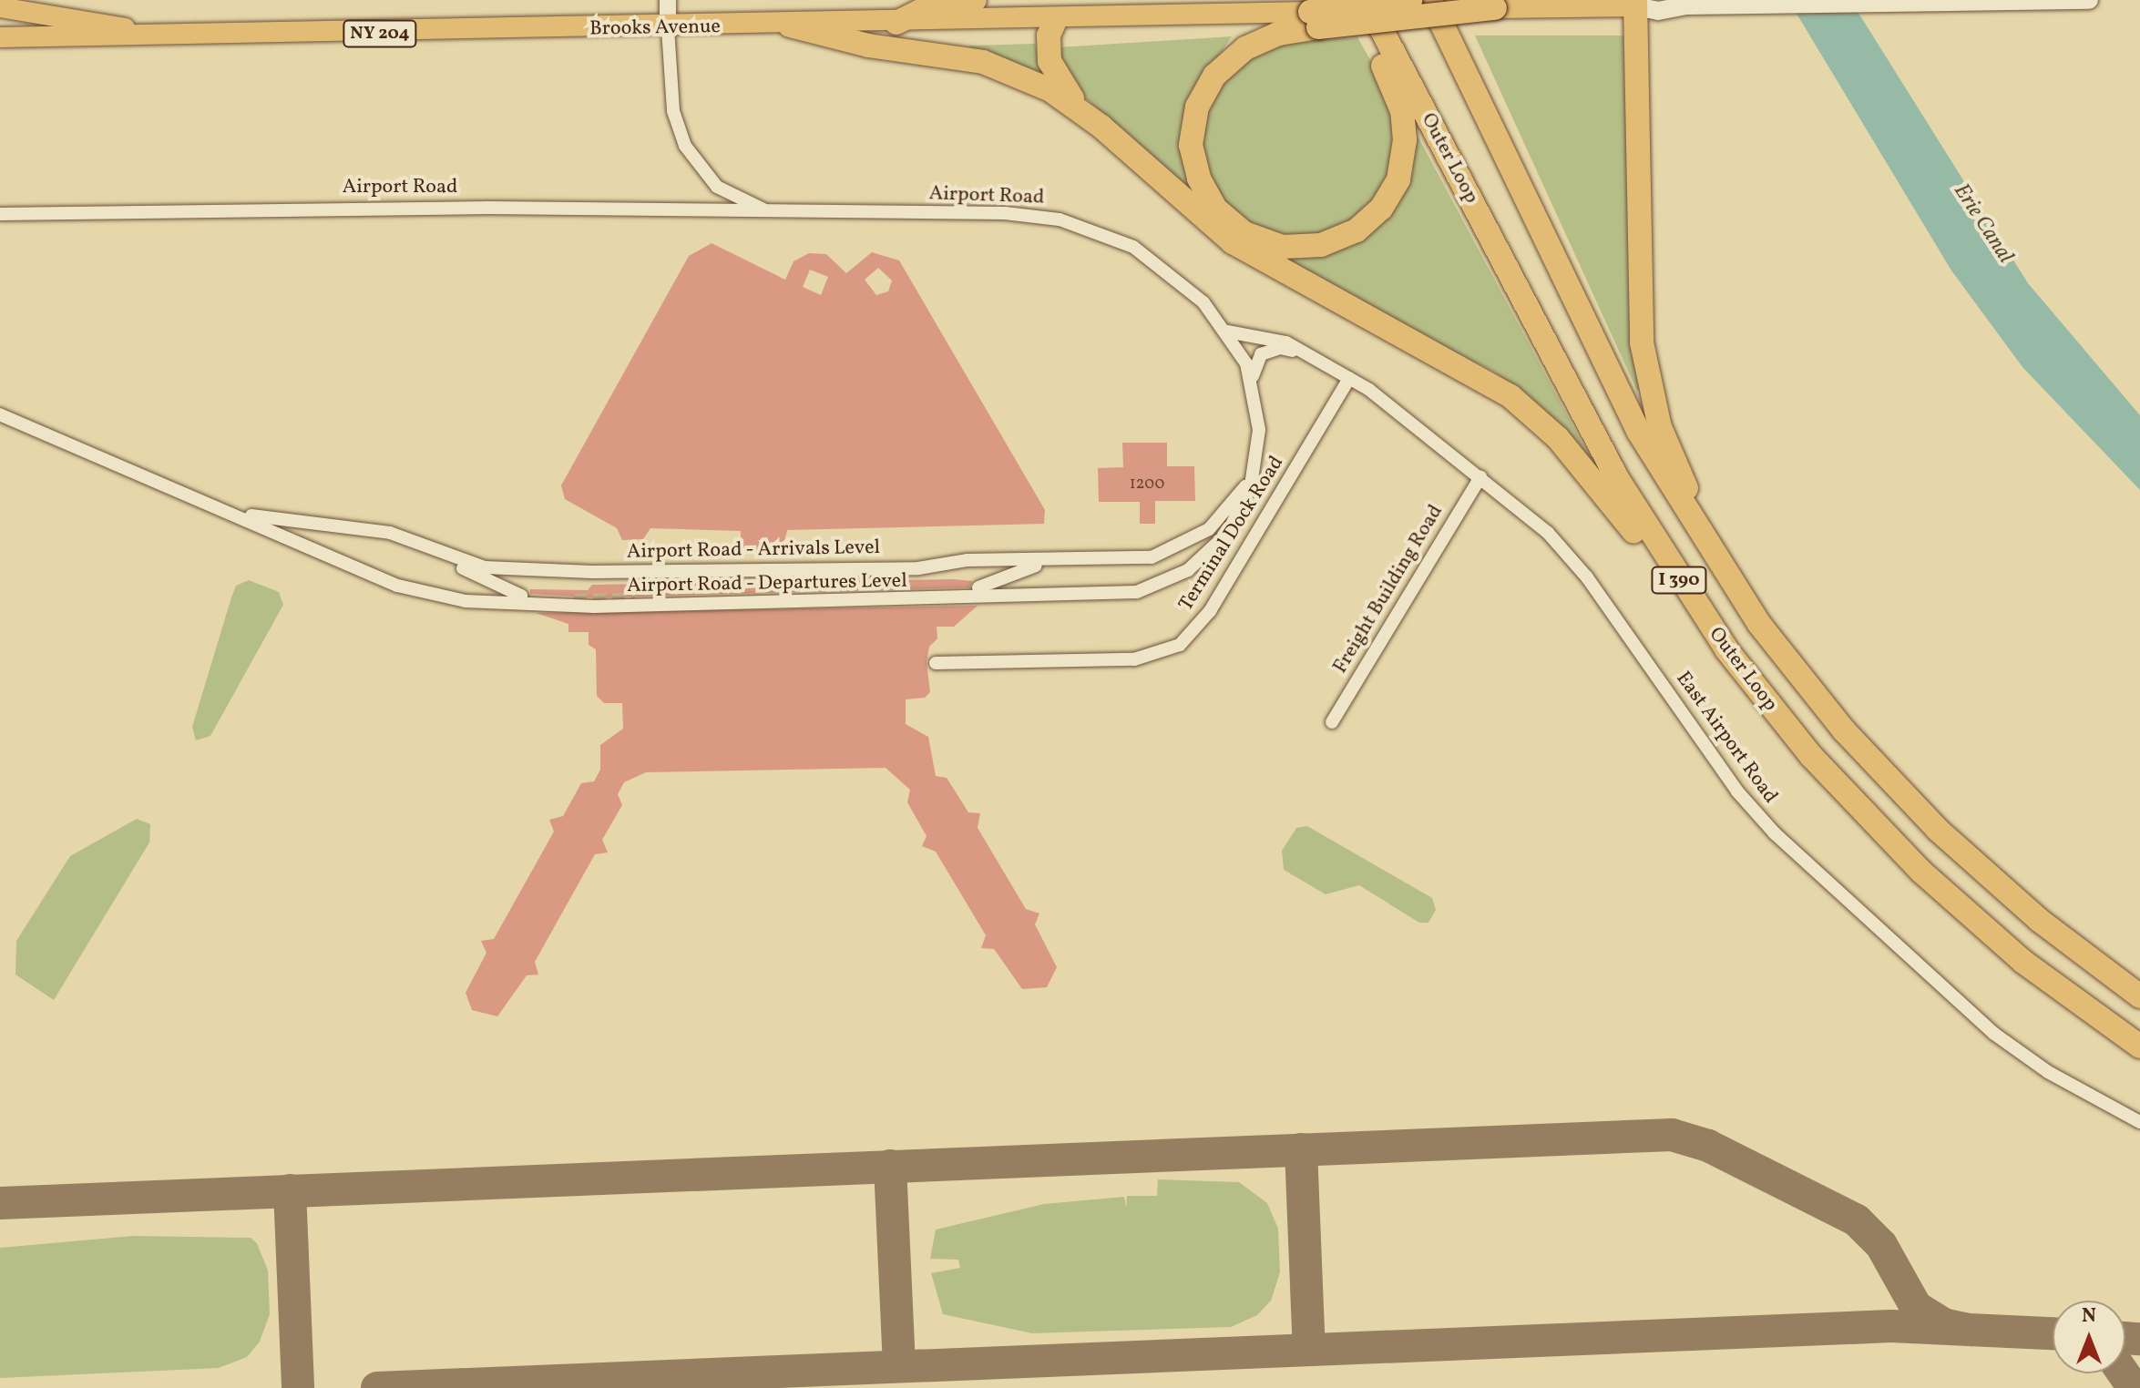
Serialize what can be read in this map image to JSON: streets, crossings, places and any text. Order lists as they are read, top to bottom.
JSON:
{
  "streets": {
    "highway": ["Outer Loop", "I 390"],
    "main road": ["Brooks Avenue", "NY 204"],
    "street": [
      "Airport Road",
      "Terminal Dock Road",
      "Airport Road - Arrivals Level",
      "Airport Road - Departures Level",
      "Freight Building Road",
      "East Airport Road"
    ]
  },
  "crossings": [
    ["Brooks Avenue", "Airport Road"],
    ["Airport Road", "Airport Road - Arrivals Level"],
    ["Airport Road", "Airport Road - Departures Level"],
    ["Airport Road", "East Airport Road"],
    ["Terminal Dock Road", "East Airport Road"],
    ["Airport Road - Arrivals Level", "Airport Road - Departures Level"],
    ["Freight Building Road", "East Airport Road"]
  ],
  "water": ["Erie Canal"],
  "house_numbers": ["1200"],
  "north": "top"
}
